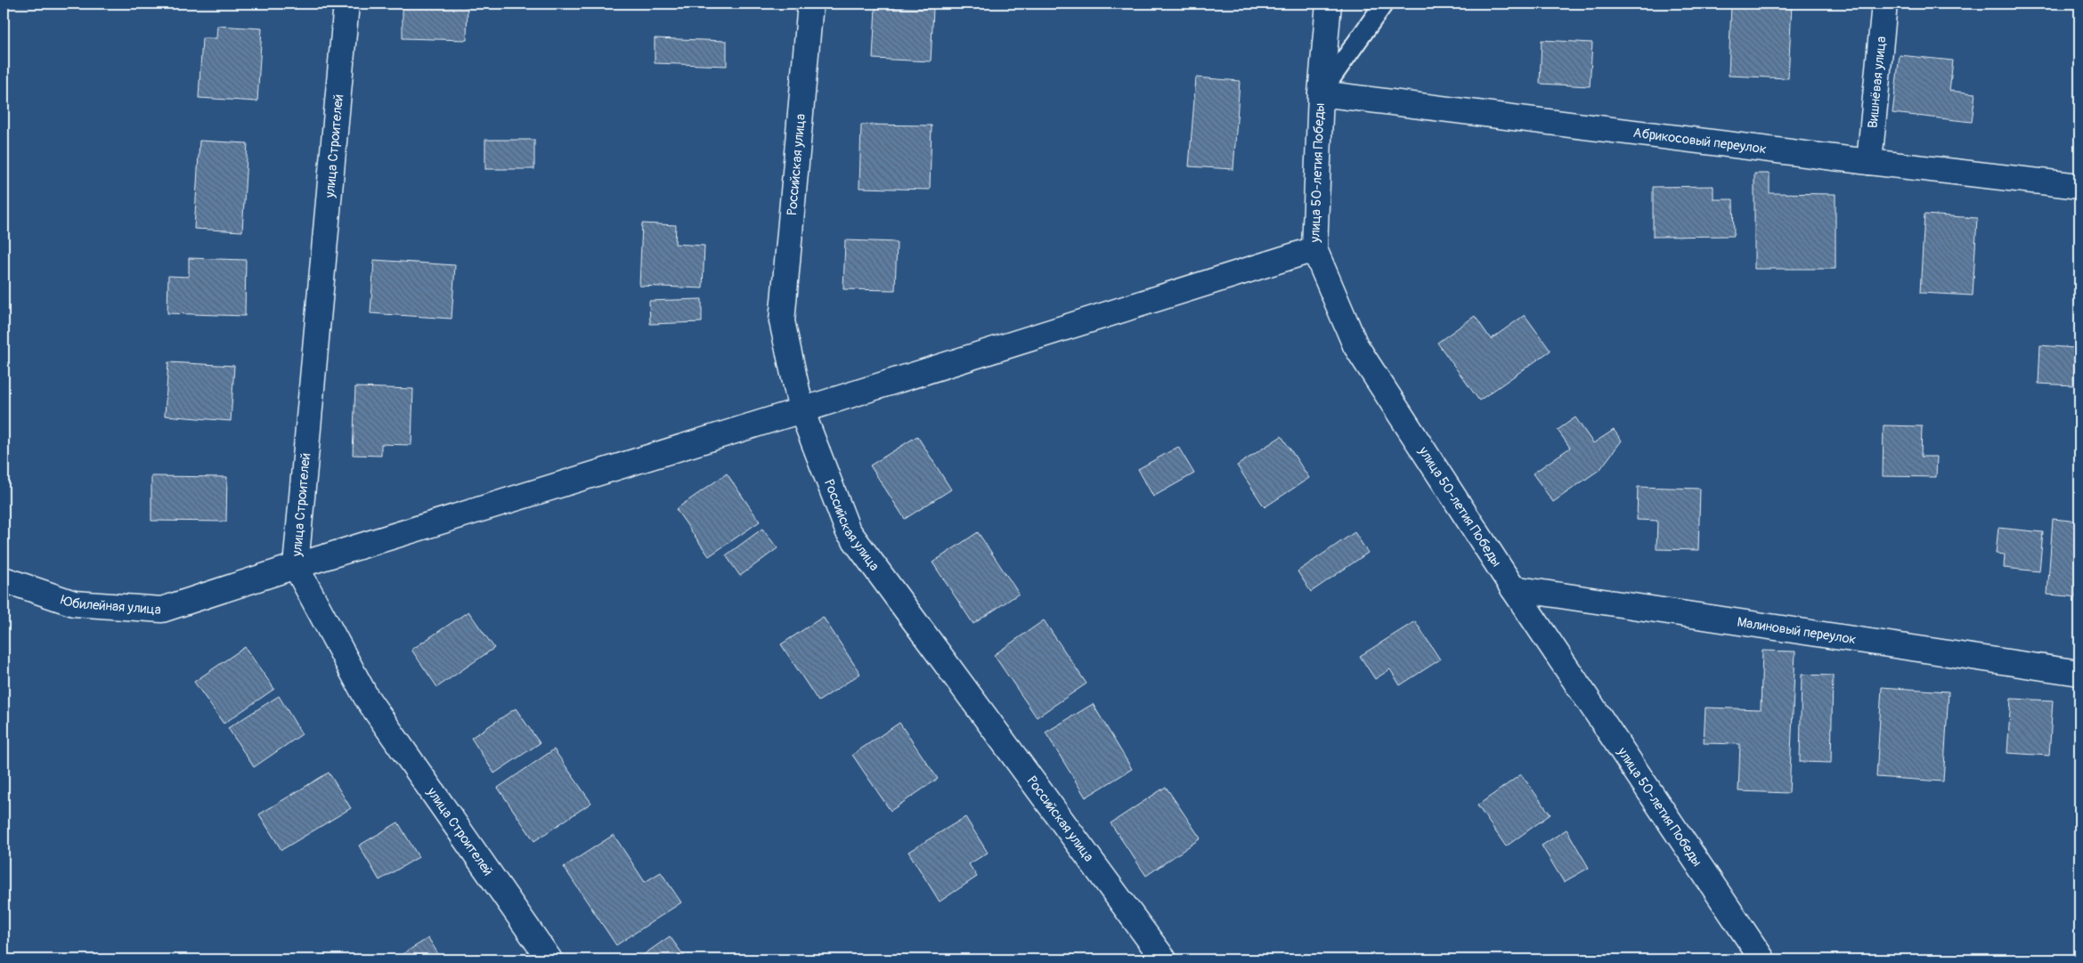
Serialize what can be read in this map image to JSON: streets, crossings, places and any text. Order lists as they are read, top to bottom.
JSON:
{
  "streets": {
    "street": [
      "Вишнёвая улица",
      "Абрикосовый переулок",
      "улица Строителей",
      "Российская улица",
      "улица 50-летия Победы",
      "Юбилейная улица",
      "Малиновый переулок"
    ]
  },
  "crossings": [
    ["Вишнёвая улица", "Абрикосовый переулок"],
    ["Абрикосовый переулок", "улица 50-летия Победы"],
    ["улица Строителей", "Юбилейная улица"],
    ["Российская улица", "Юбилейная улица"],
    ["улица 50-летия Победы", "Юбилейная улица"],
    ["улица 50-летия Победы", "Малиновый переулок"]
  ]
}
